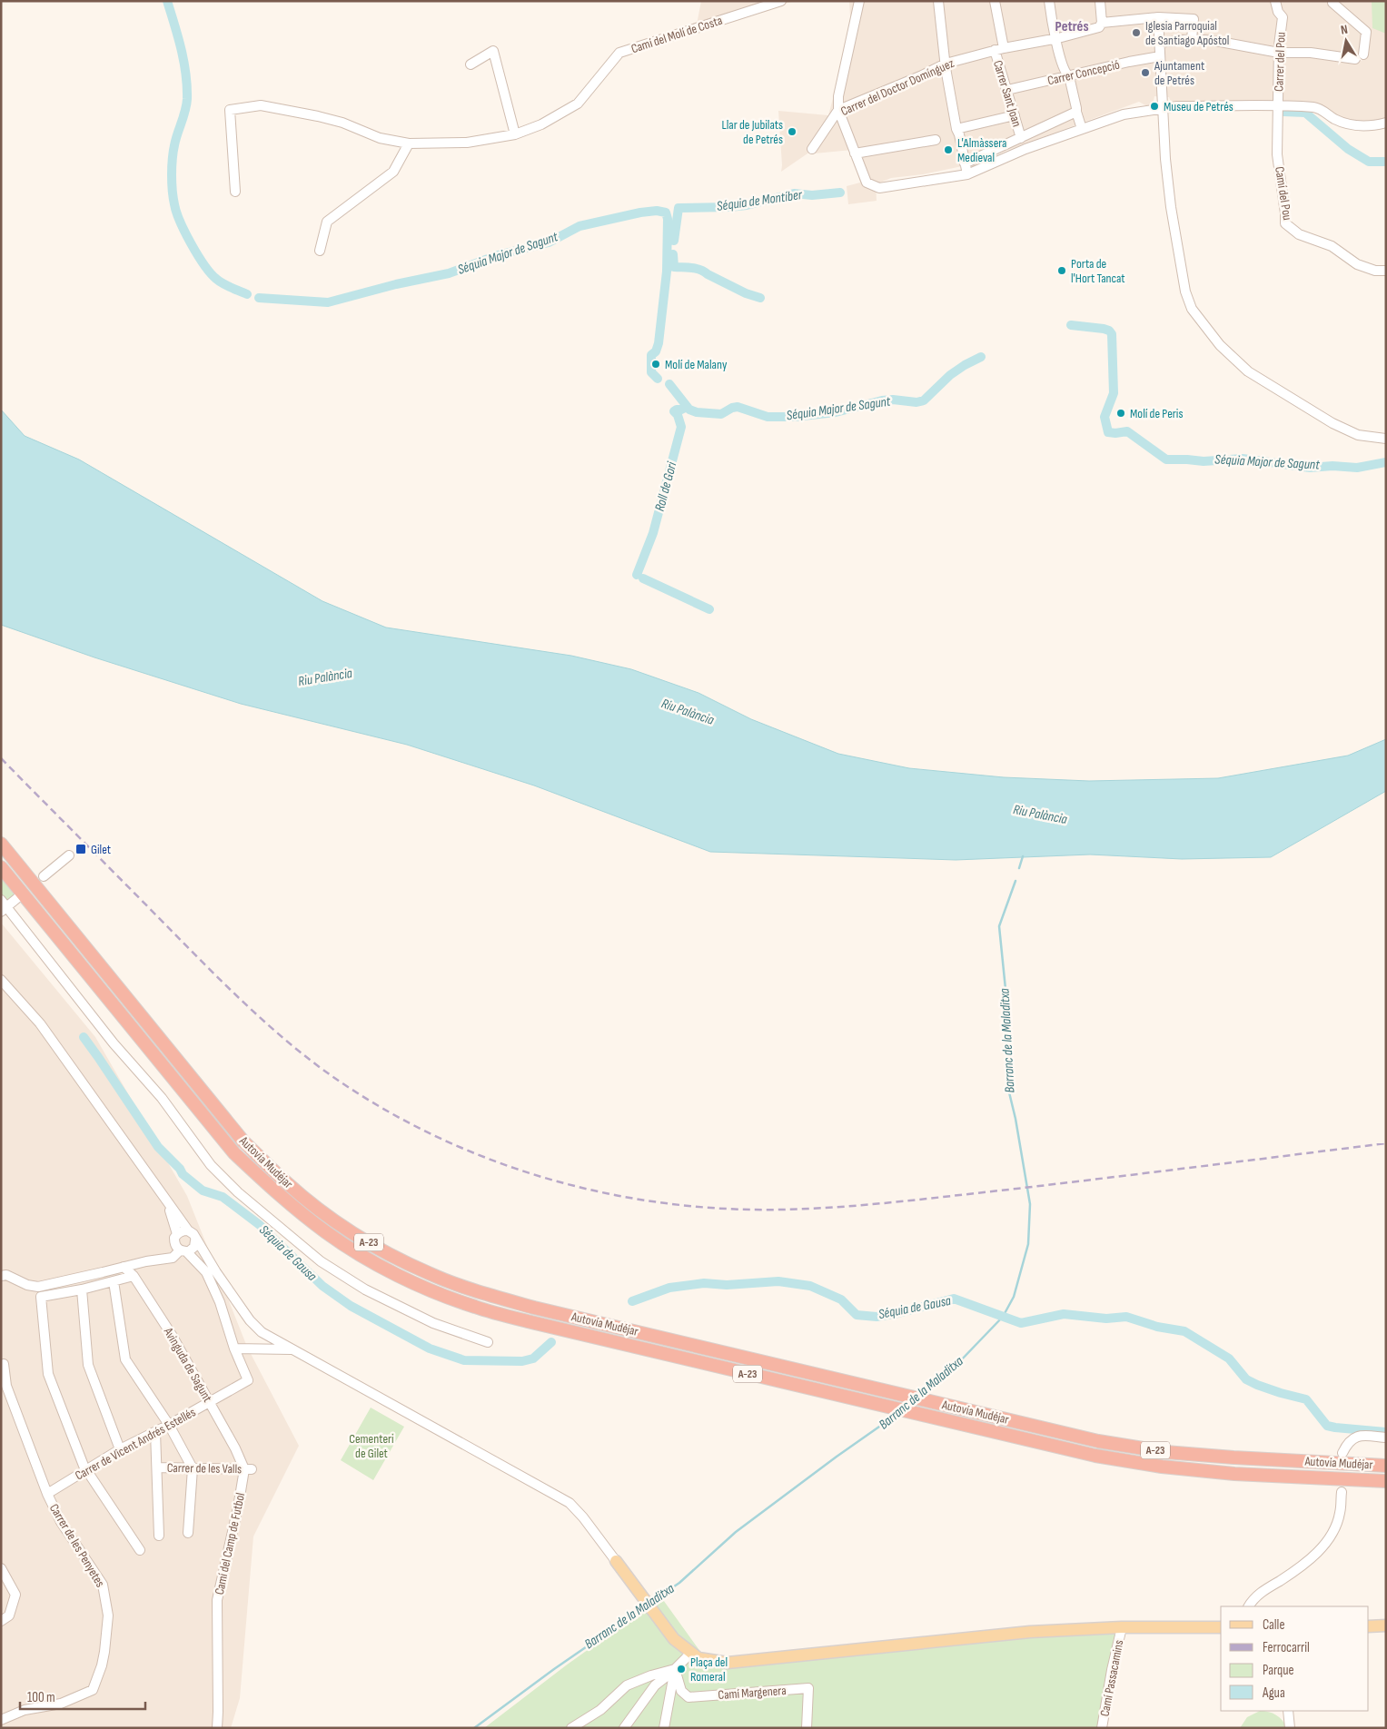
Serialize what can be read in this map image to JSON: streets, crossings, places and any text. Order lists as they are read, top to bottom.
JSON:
{
  "streets": {
    "highway": ["Autovía Mudéjar", "A-23"],
    "street": [
      "Camí del Molí de Costa",
      "Carrer del Pou",
      "Carrer Concepció",
      "Carrer del Doctor Domínguez",
      "Carrer Sant Joan",
      "Camí del Pou",
      "Avinguda de Sagunt",
      "Carrer de Vicent Andrés Estellés",
      "Carrer de les Valls",
      "Camí del Camp de Futbol",
      "Carrer de les Penyetes",
      "Camí Passacamins",
      "Camí Margenera"
    ]
  },
  "crossings": [
    ["Carrer del Pou", "Camí del Pou"],
    ["Carrer Concepció", "Carrer Sant Joan"],
    ["Carrer del Doctor Domínguez", "Carrer Sant Joan"],
    ["Avinguda de Sagunt", "Carrer de Vicent Andrés Estellés"],
    ["Avinguda de Sagunt", "Carrer de les Valls"],
    ["Avinguda de Sagunt", "Camí del Camp de Futbol"],
    ["Carrer de Vicent Andrés Estellés", "Carrer de les Penyetes"],
    ["Carrer de les Valls", "Camí del Camp de Futbol"]
  ],
  "districts": ["Petrés"],
  "water": [
    "Séquia de Montíber",
    "Séquia Major de Sagunt",
    "Roll de Gori",
    "Riu Palància",
    "Barranc de la Maladitxa",
    "Séquia de Gausa"
  ],
  "parks": ["Cementeri de Gilet"],
  "places": {
    "other": [
      "Iglesia Parroquial de Santiago Apóstol",
      "Ajuntament de Petrés",
      "Museu de Petrés",
      "Llar de Jubilats de Petrés",
      "L'Almàssera Medieval",
      "Porta de l'Hort Tancat",
      "Molí de Malany",
      "Molí de Peris",
      "Plaça del Romeral"
    ],
    "transit": ["Gilet"]
  },
  "legend": [
    "Calle",
    "Ferrocarril",
    "Parque",
    "Agua"
  ],
  "scale_bar": "100 m",
  "north": "top"
}
